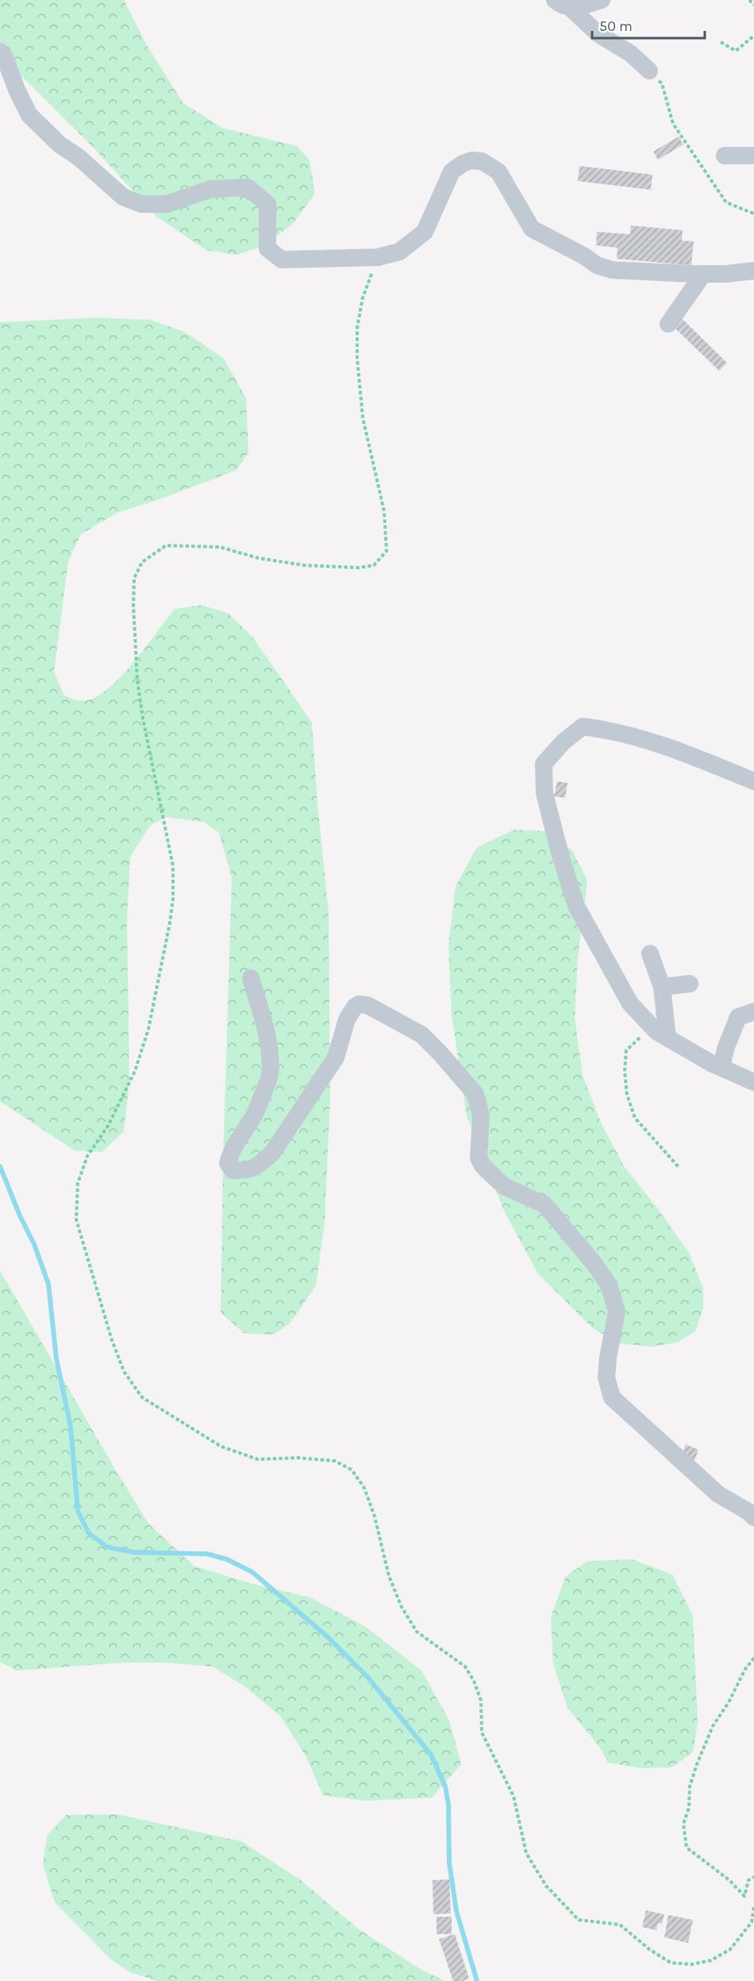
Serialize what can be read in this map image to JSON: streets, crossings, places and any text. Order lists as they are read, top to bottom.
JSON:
{
  "scale_bar": "50 m"
}
